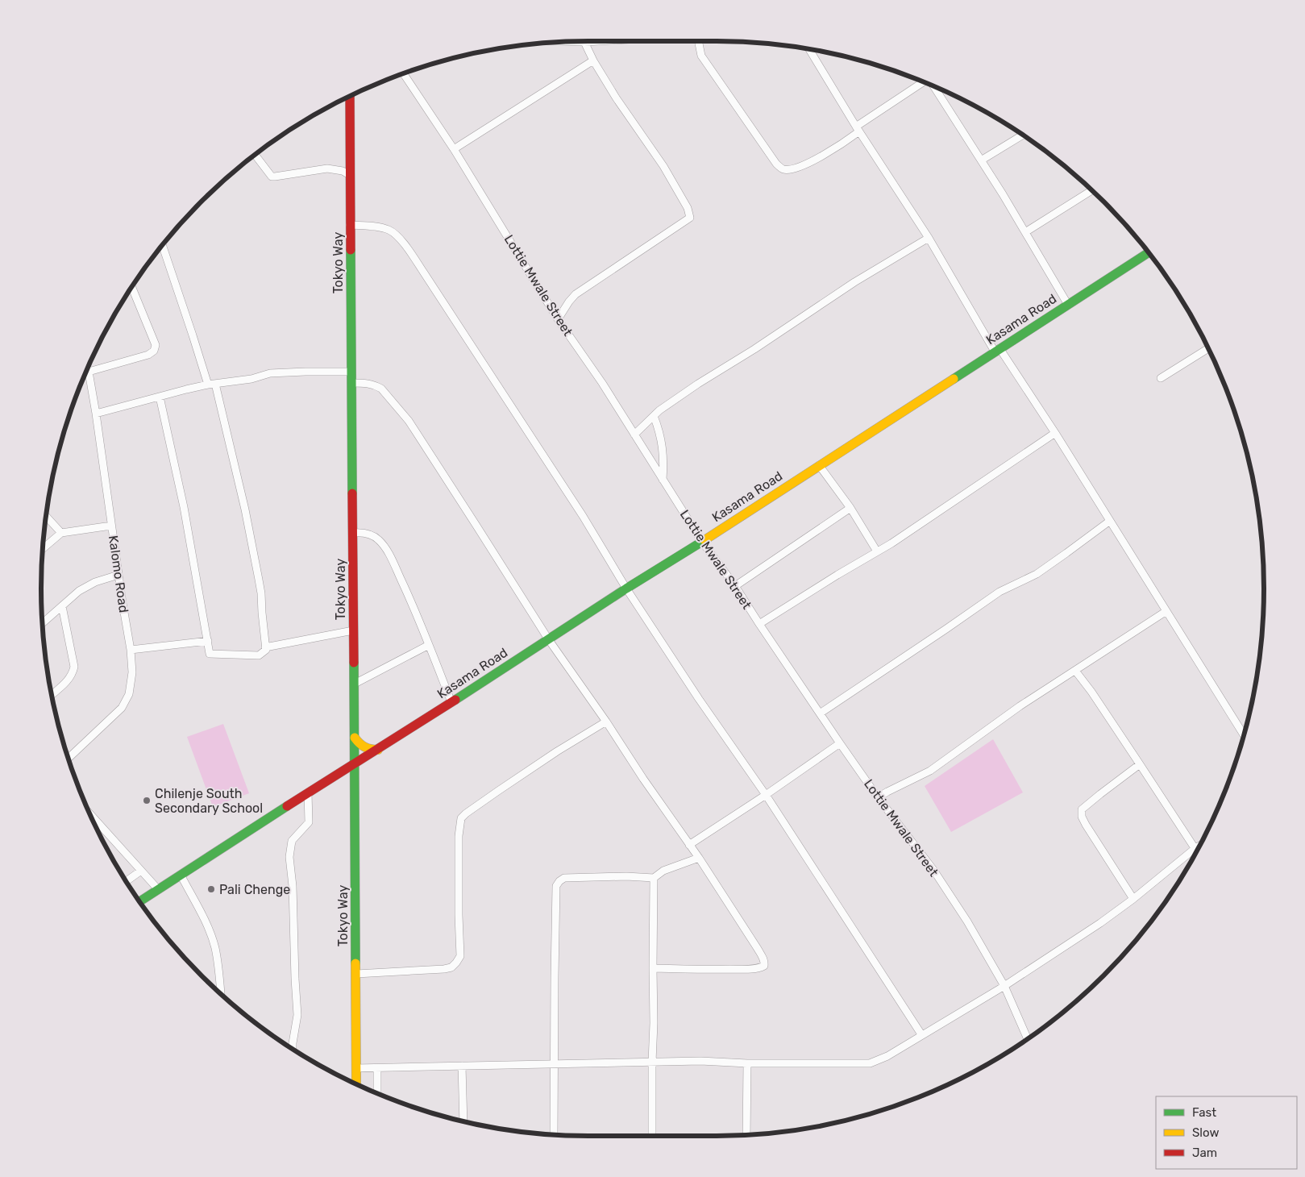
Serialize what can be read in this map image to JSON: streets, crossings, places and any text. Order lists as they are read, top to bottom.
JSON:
{
  "streets": {
    "street": [
      "Tokyo Way",
      "Lottie Mwale Street",
      "Kasama Road",
      "Kalomo Road"
    ]
  },
  "crossings": [
    ["Tokyo Way", "Kasama Road"],
    ["Lottie Mwale Street", "Kasama Road"]
  ],
  "places": ["Chilenje South Secondary School", "Pali Chenge"],
  "legend": ["Fast", "Slow", "Jam"]
}
